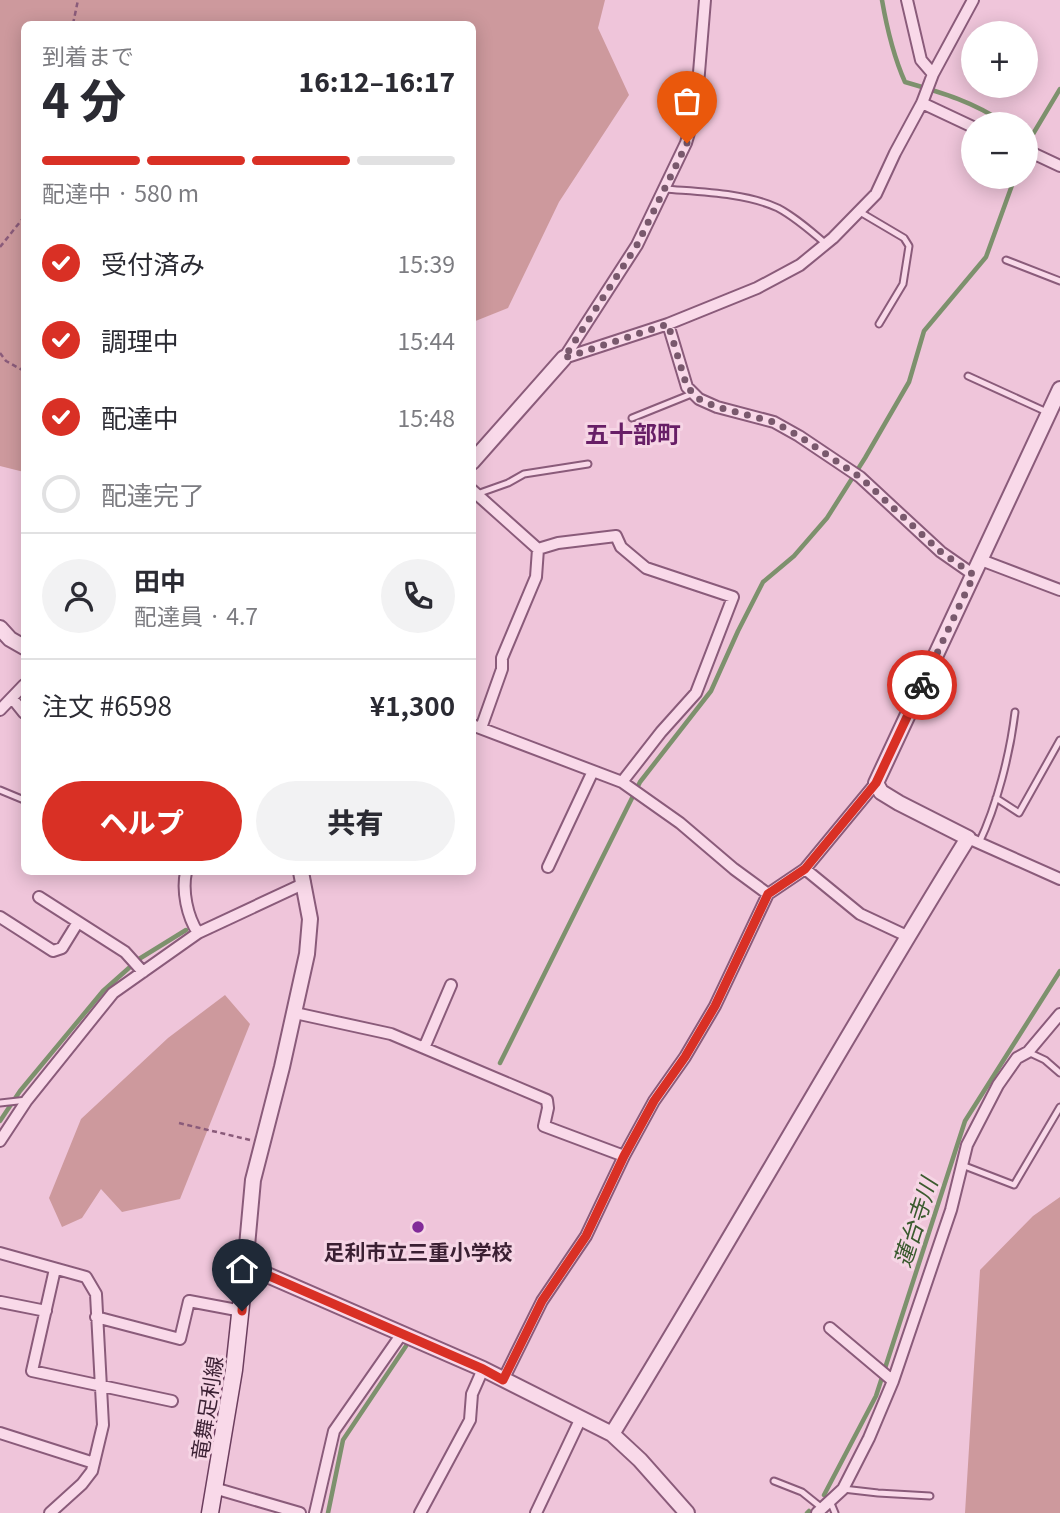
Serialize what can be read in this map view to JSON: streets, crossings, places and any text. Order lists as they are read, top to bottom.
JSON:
{
  "streets": {
    "main road": ["竜舞足利線"]
  },
  "districts": ["五十部町"],
  "water": ["蓮台寺川"],
  "places": ["足利市立三重小学校"],
  "page": {
    "map_buttons": ["+", "−"],
    "heading": ["4 分", "到着まで", "16:12–16:17"],
    "panel": [
      "田中",
      "配達員 · 4.7",
      "注文 #6598",
      "¥1,300"
    ],
    "bar": "配達中 · 580 m",
    "list": [
      ["受付済み", "15:39"],
      ["調理中", "15:44"],
      ["配達中", "15:48"],
      "配達完了"
    ],
    "buttons": ["ヘルプ", "共有"]
  }
}
